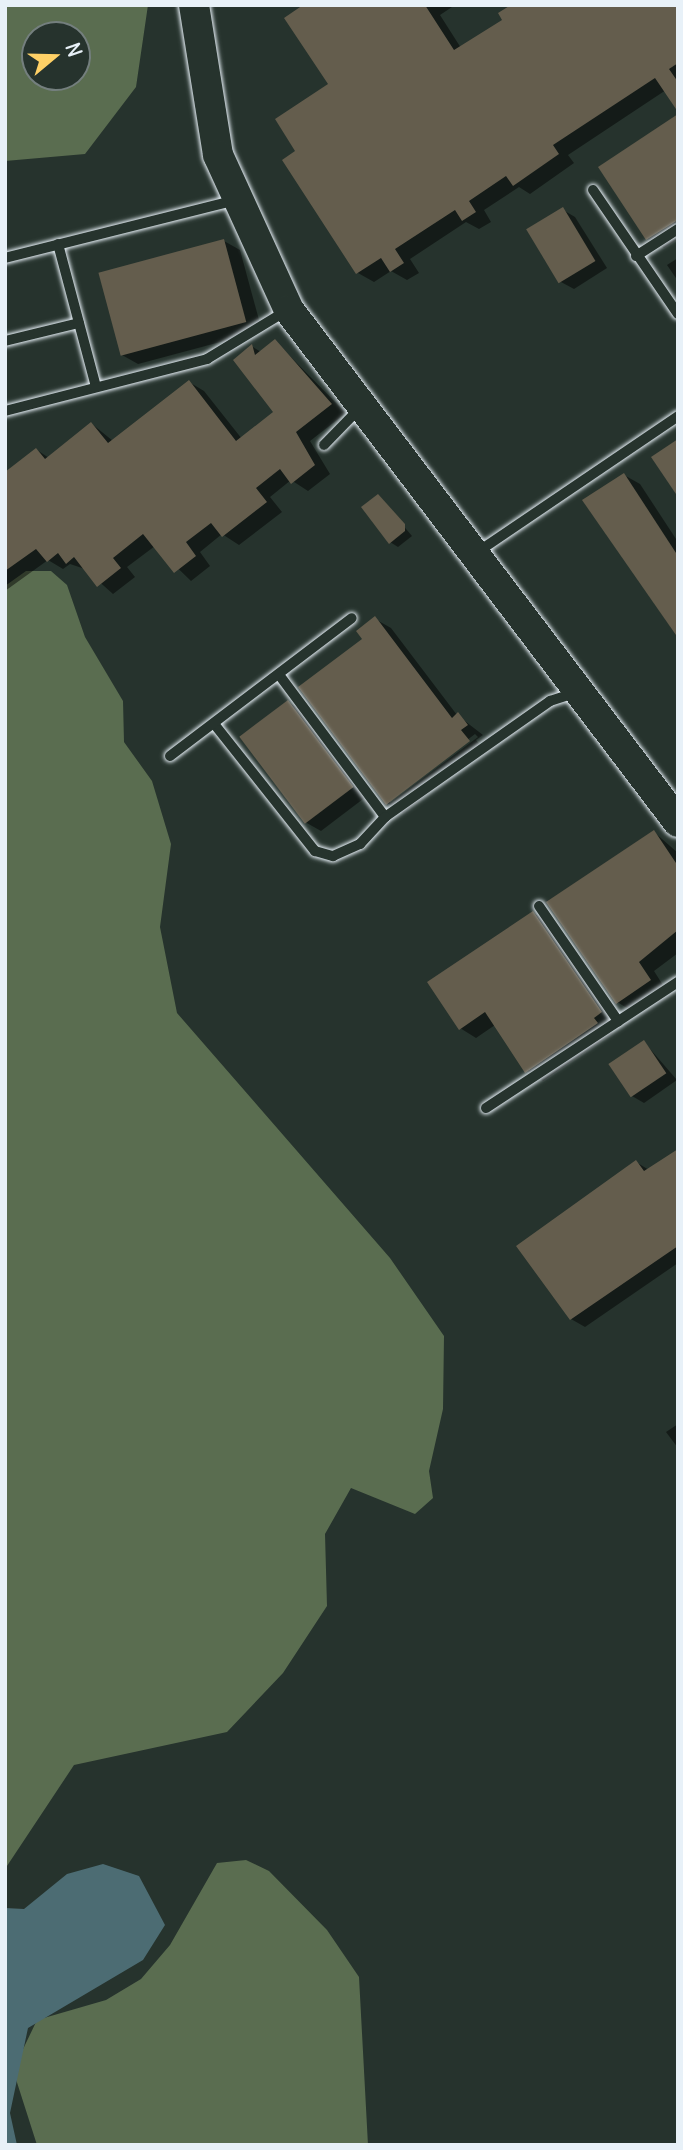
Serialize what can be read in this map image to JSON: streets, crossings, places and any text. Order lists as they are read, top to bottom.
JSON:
{
  "north": "right"
}
